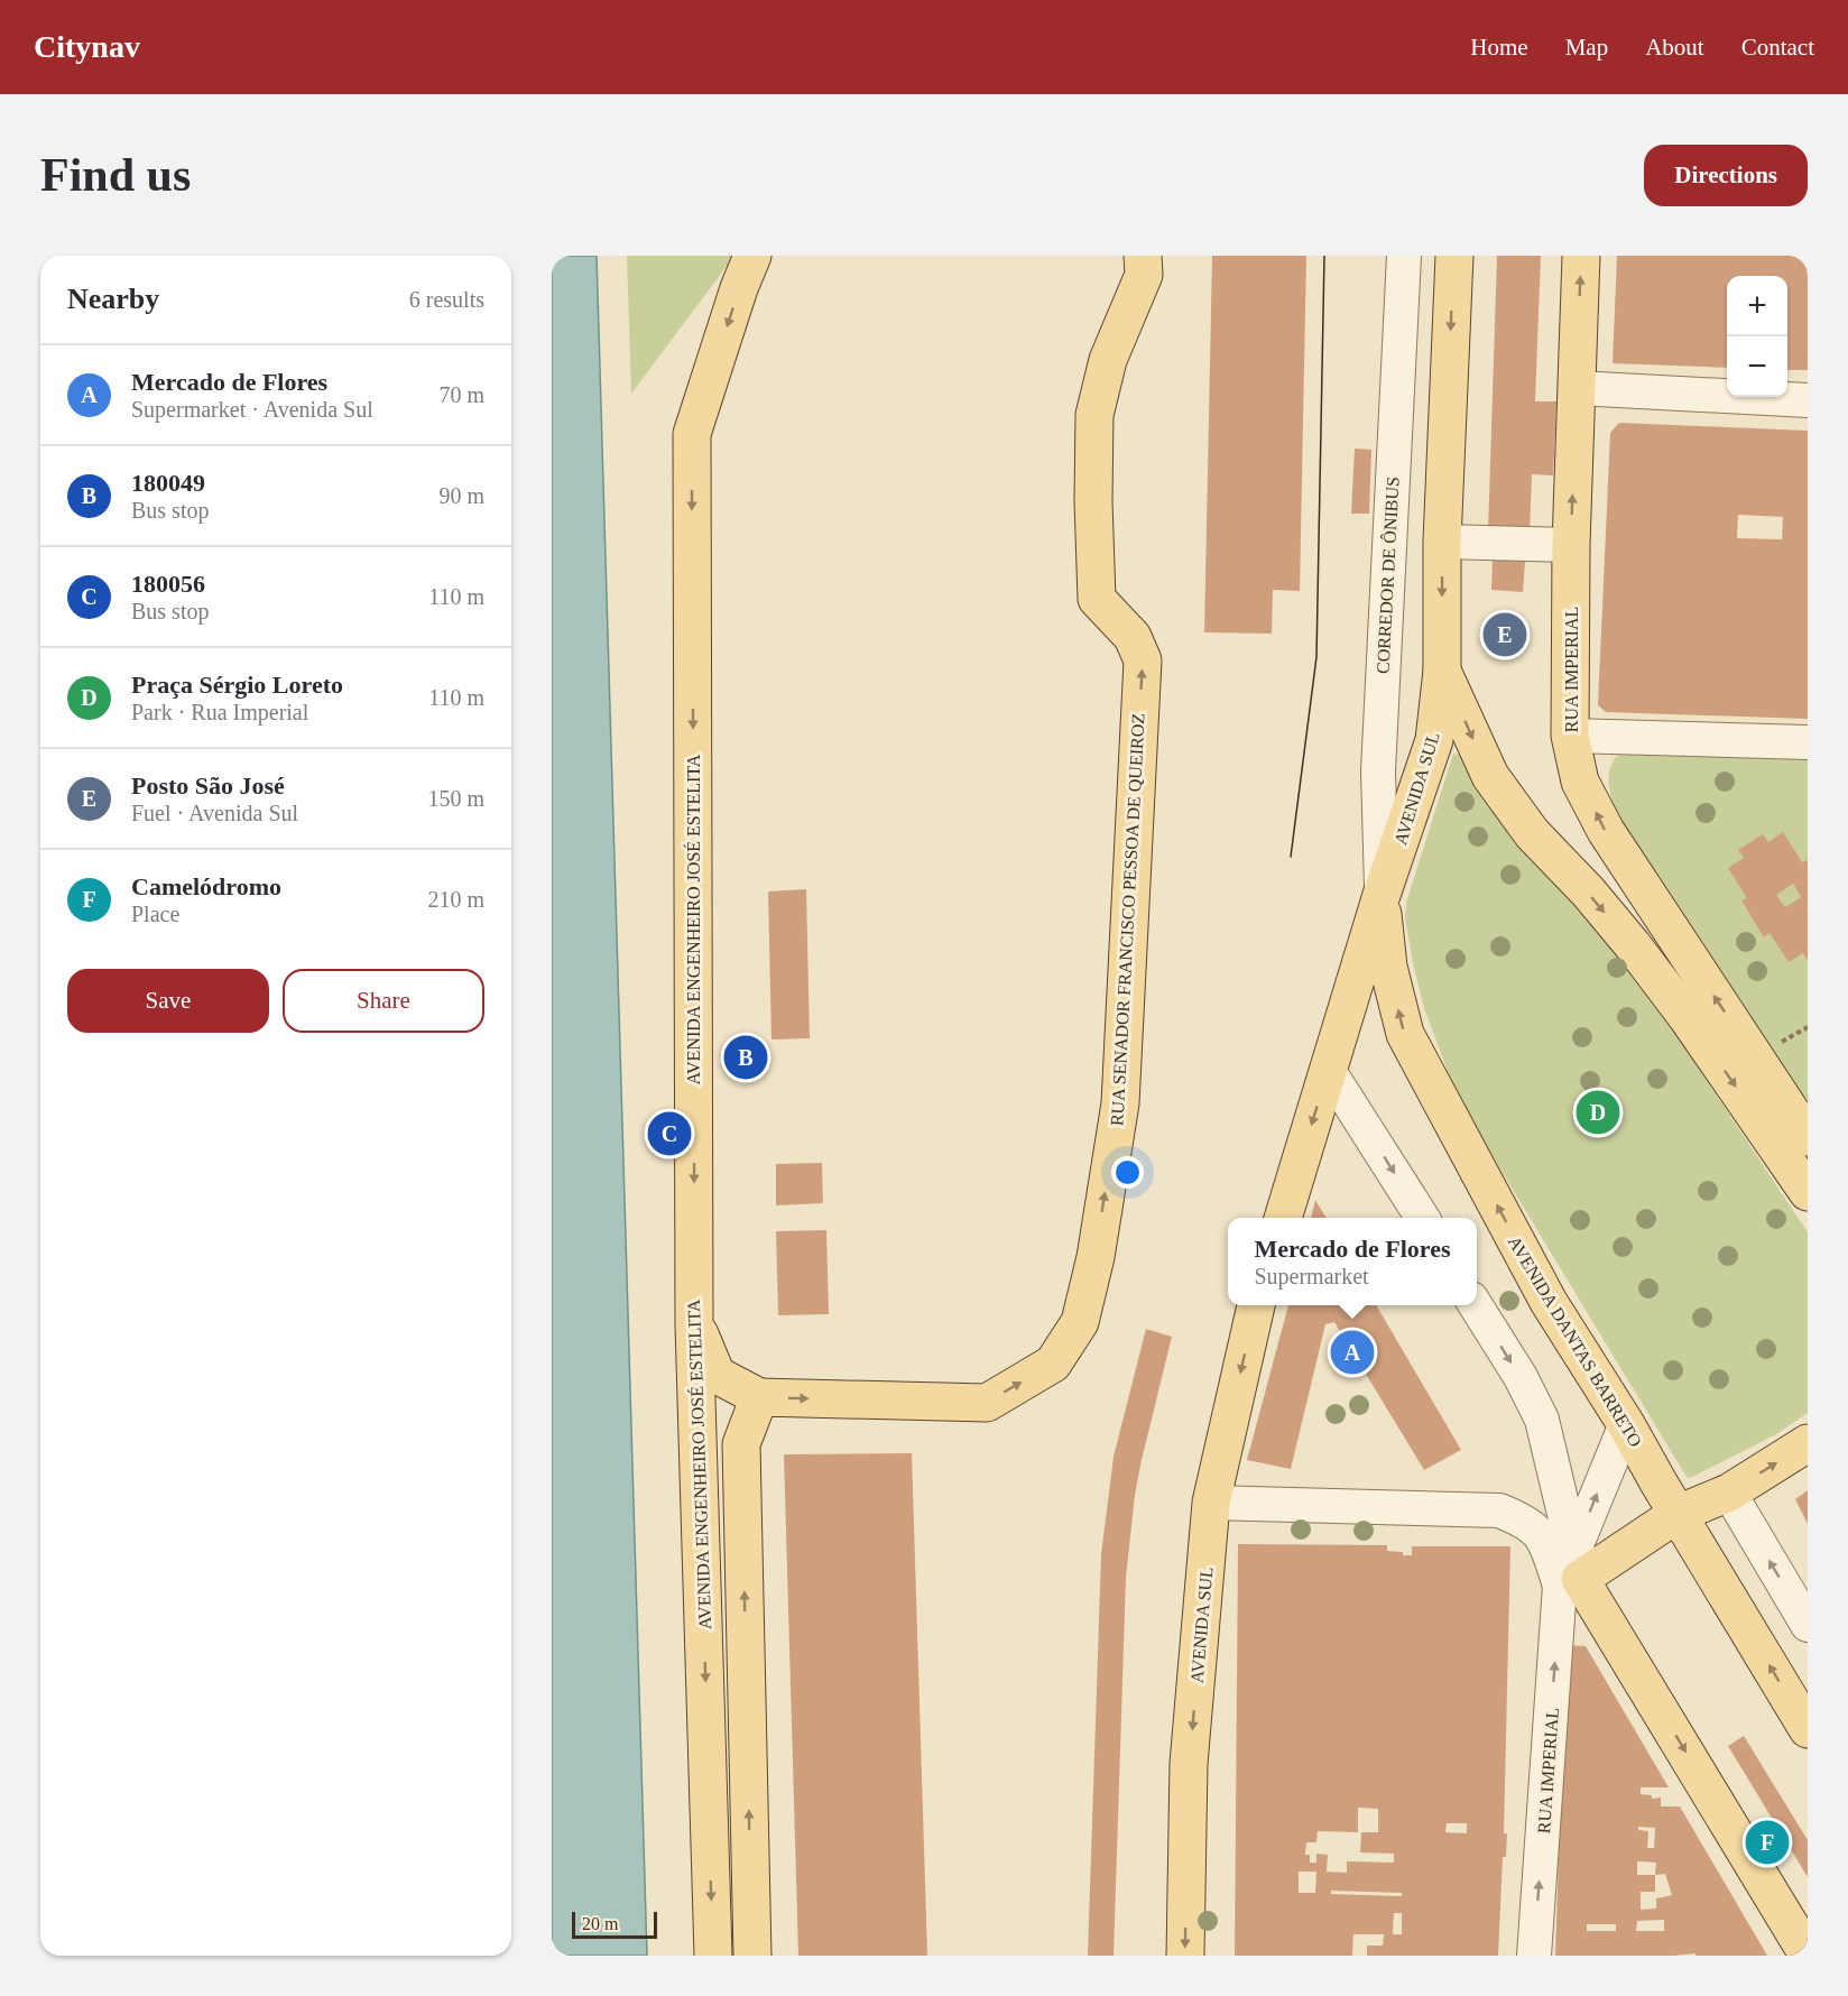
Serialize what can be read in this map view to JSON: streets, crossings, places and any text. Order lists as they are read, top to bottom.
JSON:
{
  "streets": {
    "main road": [
      "RUA IMPERIAL",
      "AVENIDA SUL",
      "AVENIDA ENGENHEIRO JOSÉ ESTELITA",
      "RUA SENADOR FRANCISCO PESSOA DE QUEIROZ",
      "AVENIDA DANTAS BARRETO"
    ],
    "street": ["CORREDOR DE ÔNIBUS"]
  },
  "crossings": [
    ["CORREDOR DE ÔNIBUS", "AVENIDA SUL"],
    ["CORREDOR DE ÔNIBUS", "AVENIDA DANTAS BARRETO"],
    ["RUA IMPERIAL", "AVENIDA DANTAS BARRETO"],
    ["AVENIDA SUL", "AVENIDA DANTAS BARRETO"]
  ],
  "one_way": ["AVENIDA SUL", "RUA SENADOR FRANCISCO PESSOA DE QUEIROZ"],
  "scale_bar": "20 m",
  "page": {
    "header": "Citynav",
    "nav": [
      "Home",
      "Map",
      "About",
      "Contact"
    ],
    "buttons": [
      "Directions",
      ["Save", "Share"]
    ],
    "title": "Find us",
    "heading": ["Nearby", "6 results"],
    "map_buttons": ["+", "−"],
    "list": [
      {
        "mark": "A",
        "name": "Mercado de Flores",
        "note": "Supermarket · Avenida Sul",
        "value": "70 m"
      },
      {
        "mark": "B",
        "name": "180049",
        "note": "Bus stop",
        "value": "90 m"
      },
      {
        "mark": "C",
        "name": "180056",
        "note": "Bus stop",
        "value": "110 m"
      },
      {
        "mark": "D",
        "name": "Praça Sérgio Loreto",
        "note": "Park · Rua Imperial",
        "value": "110 m"
      },
      {
        "mark": "E",
        "name": "Posto São José",
        "note": "Fuel · Avenida Sul",
        "value": "150 m"
      },
      {
        "mark": "F",
        "name": "Camelódromo",
        "note": "Place",
        "value": "210 m"
      }
    ],
    "pins": [
      "E",
      "B",
      "D",
      "C",
      "A",
      "F"
    ],
    "popup": ["Mercado de Flores", "Supermarket"],
    "scale": "20 m"
  }
}
